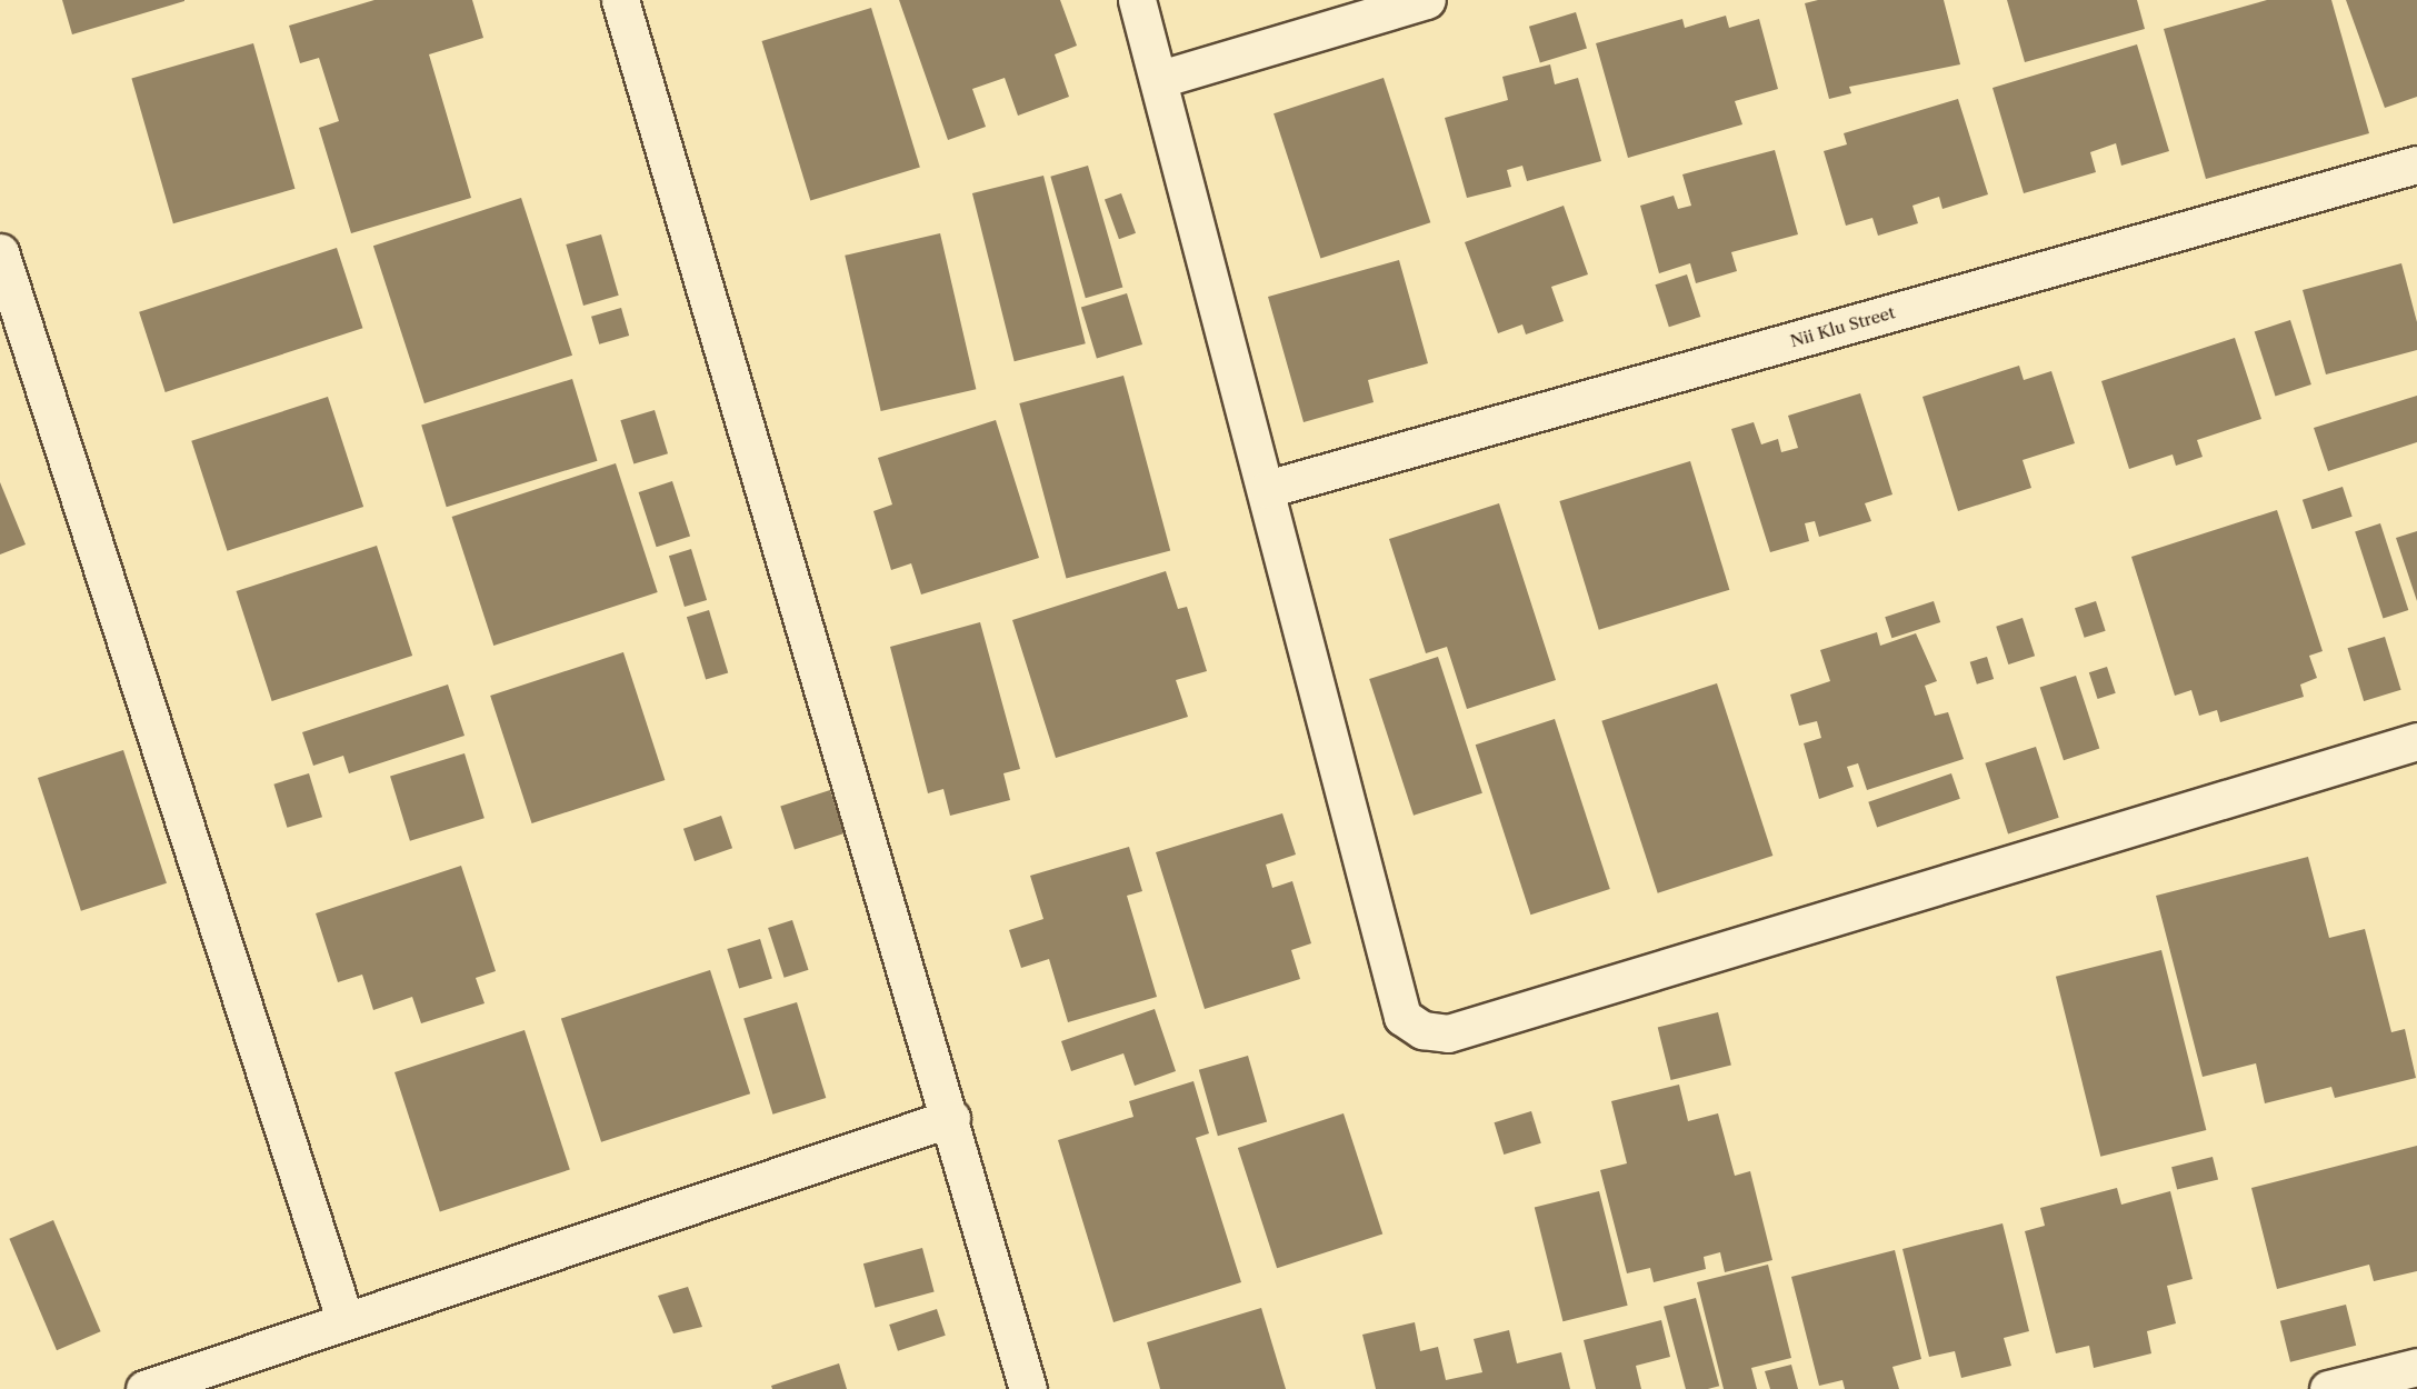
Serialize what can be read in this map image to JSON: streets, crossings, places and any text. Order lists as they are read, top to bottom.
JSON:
{
  "streets": {
    "street": ["Nii Klu Street"]
  }
}
